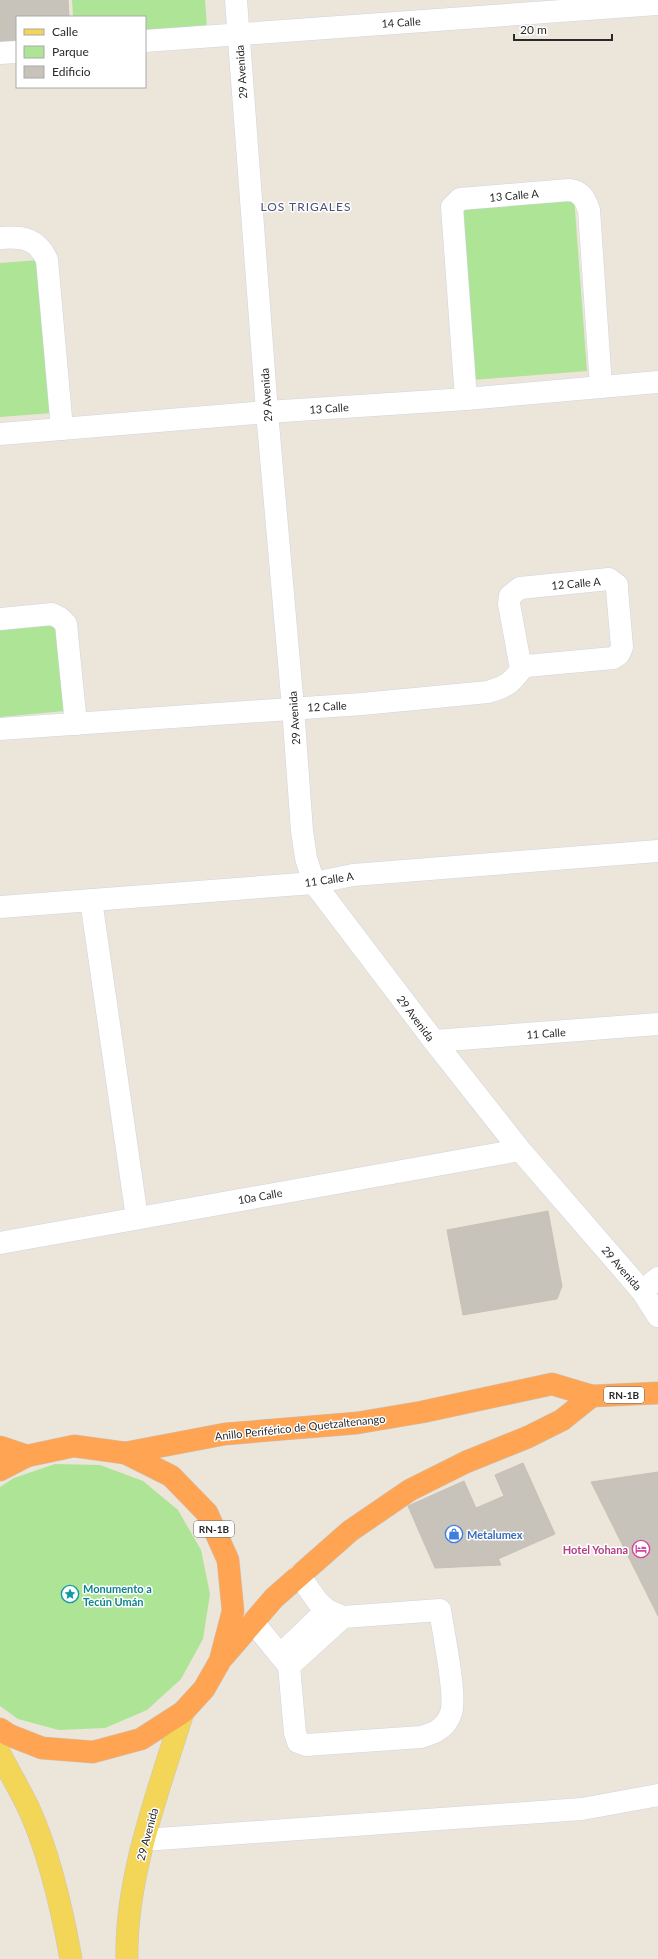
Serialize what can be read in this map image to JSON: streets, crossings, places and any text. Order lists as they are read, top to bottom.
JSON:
{
  "streets": {
    "highway": ["RN-1B", "Anillo Periférico de Quetzaltenango"],
    "main road": ["29 Avenida"],
    "street": [
      "14 Calle",
      "13 Calle A",
      "13 Calle",
      "12 Calle A",
      "12 Calle",
      "11 Calle A",
      "11 Calle",
      "10a Calle"
    ]
  },
  "crossings": [
    ["14 Calle", "29 Avenida"],
    ["29 Avenida", "13 Calle"],
    ["29 Avenida", "12 Calle"],
    ["29 Avenida", "11 Calle A"],
    ["29 Avenida", "11 Calle"],
    ["29 Avenida", "10a Calle"],
    ["29 Avenida", "RN-1B"],
    ["13 Calle A", "13 Calle"],
    ["12 Calle A", "12 Calle"],
    ["RN-1B", "Anillo Periférico de Quetzaltenango"]
  ],
  "districts": ["LOS TRIGALES"],
  "places": {
    "shop": ["Metalumex"],
    "hotel": ["Hotel Yohana"],
    "place": ["Monumento a Tecún Umán"]
  },
  "legend": ["Calle", "Parque", "Edificio"],
  "scale_bar": "20 m"
}
